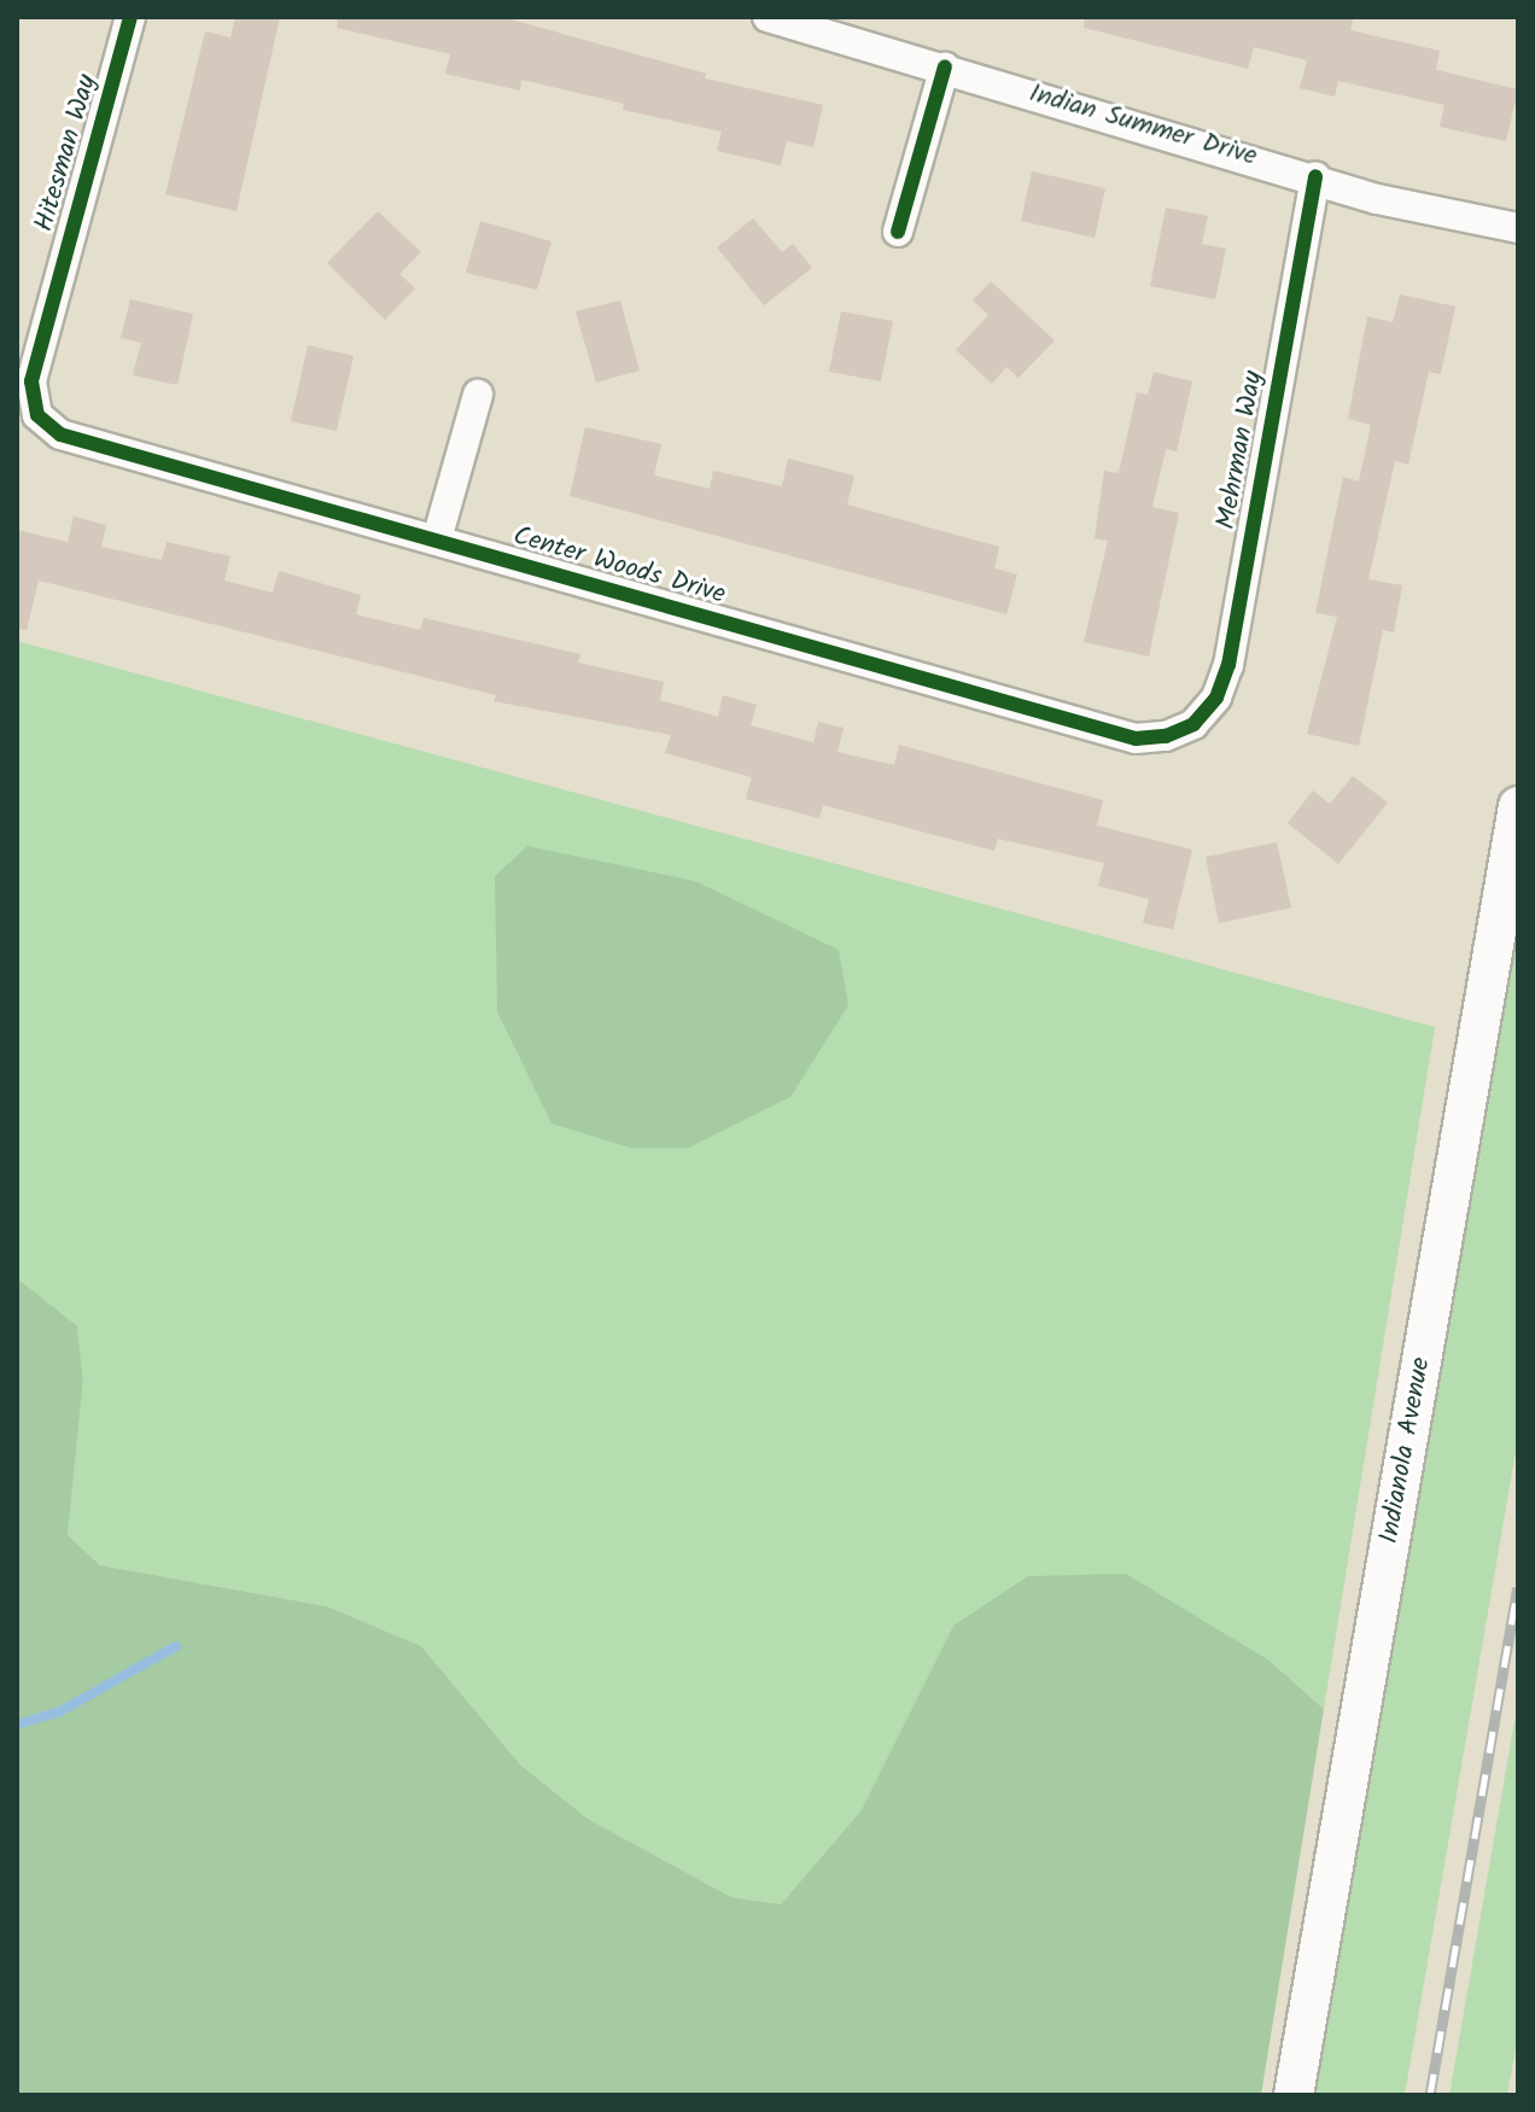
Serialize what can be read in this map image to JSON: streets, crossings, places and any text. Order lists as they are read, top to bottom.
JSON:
{
  "streets": {
    "main road": ["Indianola Avenue"],
    "street": [
      "Indian Summer Drive",
      "Hitesman Way",
      "Mehrman Way",
      "Center Woods Drive"
    ]
  },
  "crossings": [
    ["Indian Summer Drive", "Mehrman Way"],
    ["Hitesman Way", "Center Woods Drive"],
    ["Mehrman Way", "Center Woods Drive"]
  ]
}
